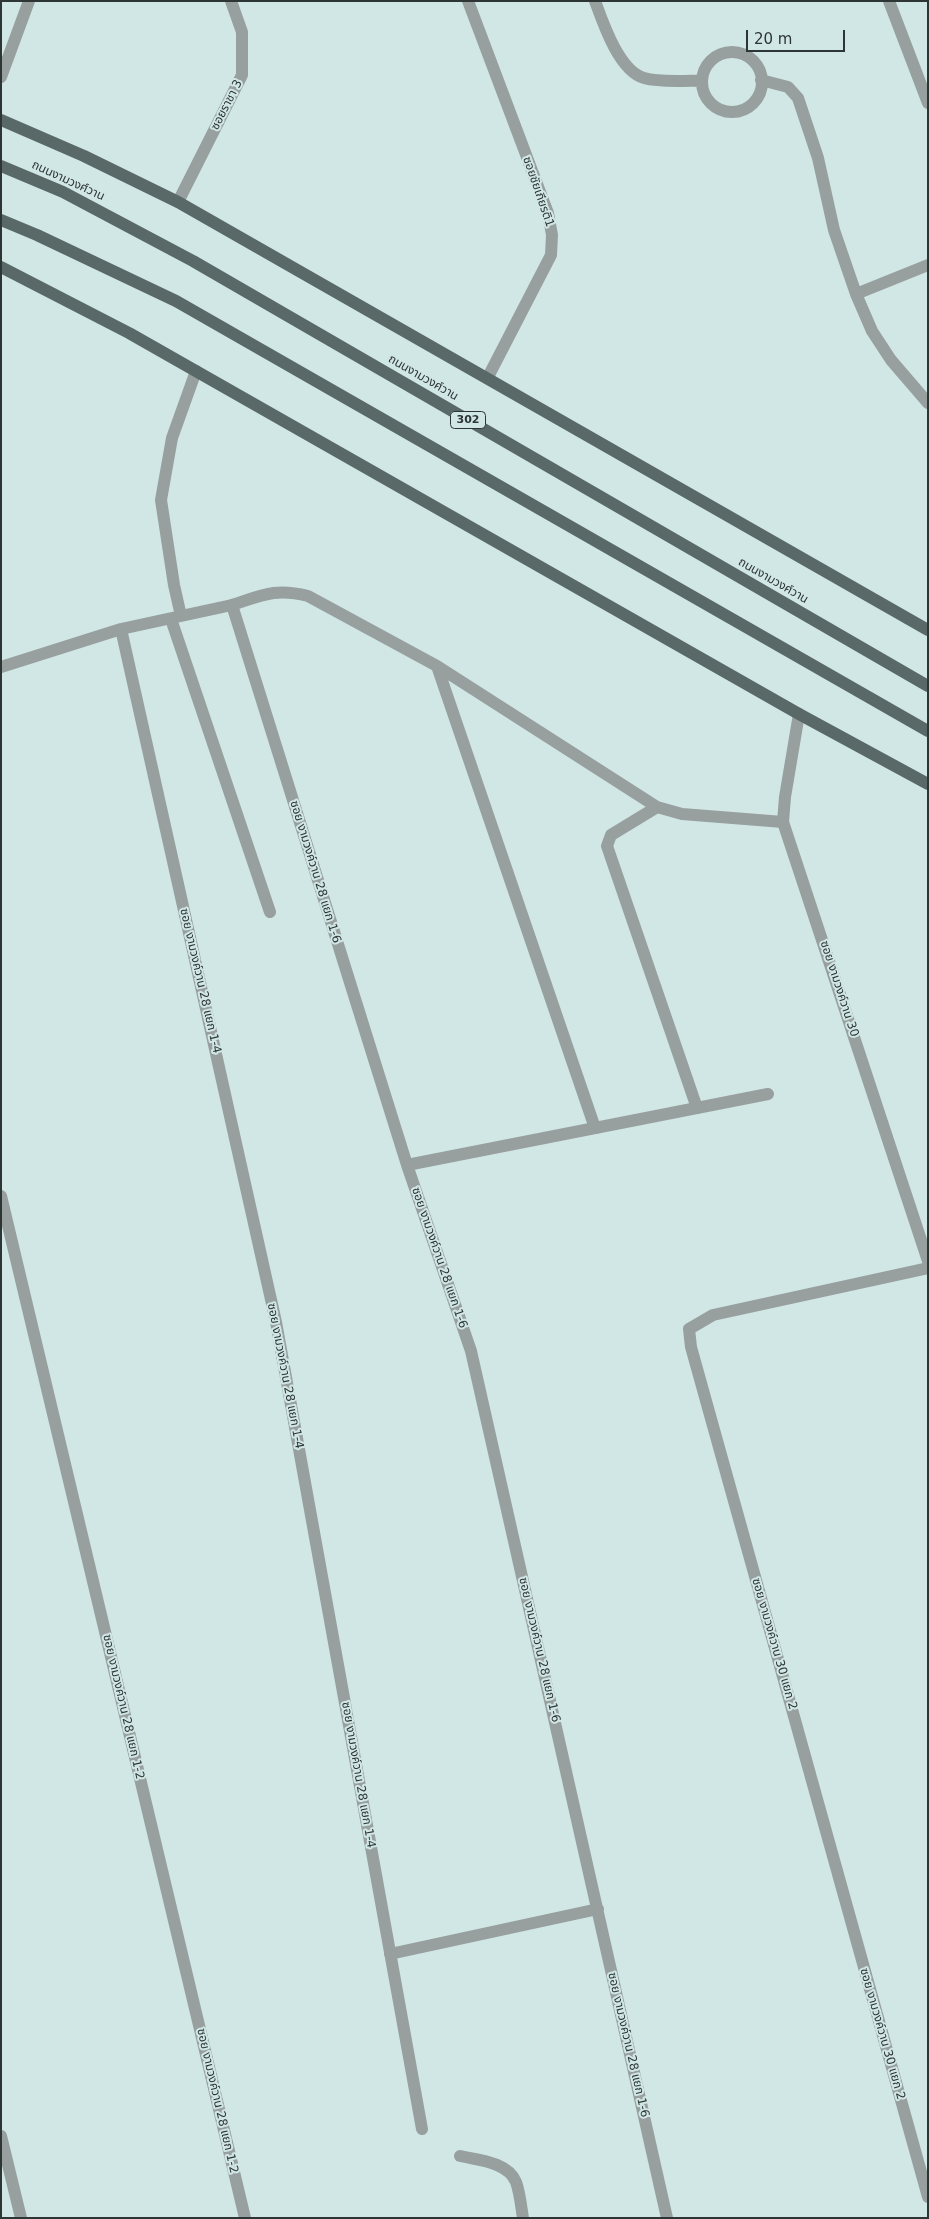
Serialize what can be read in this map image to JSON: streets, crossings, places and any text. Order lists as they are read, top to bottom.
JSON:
{
  "streets": {
    "main road": ["ถนนงามวงศ์วาน", "302"],
    "street": [
      "ซอยราชา 3",
      "ซอยชัยเกียรติ1",
      "ซอย งามวงค์วาน 28 แยก 1-6",
      "ซอย งามวงค์วาน 28 แยก 1-4",
      "ซอย งามวงค์วาน 30",
      "ซอย งามวงค์วาน 30 แยก 2",
      "ซอย งามวงค์วาน 28 แยก 1-2"
    ]
  },
  "scale_bar": "20 m"
}
